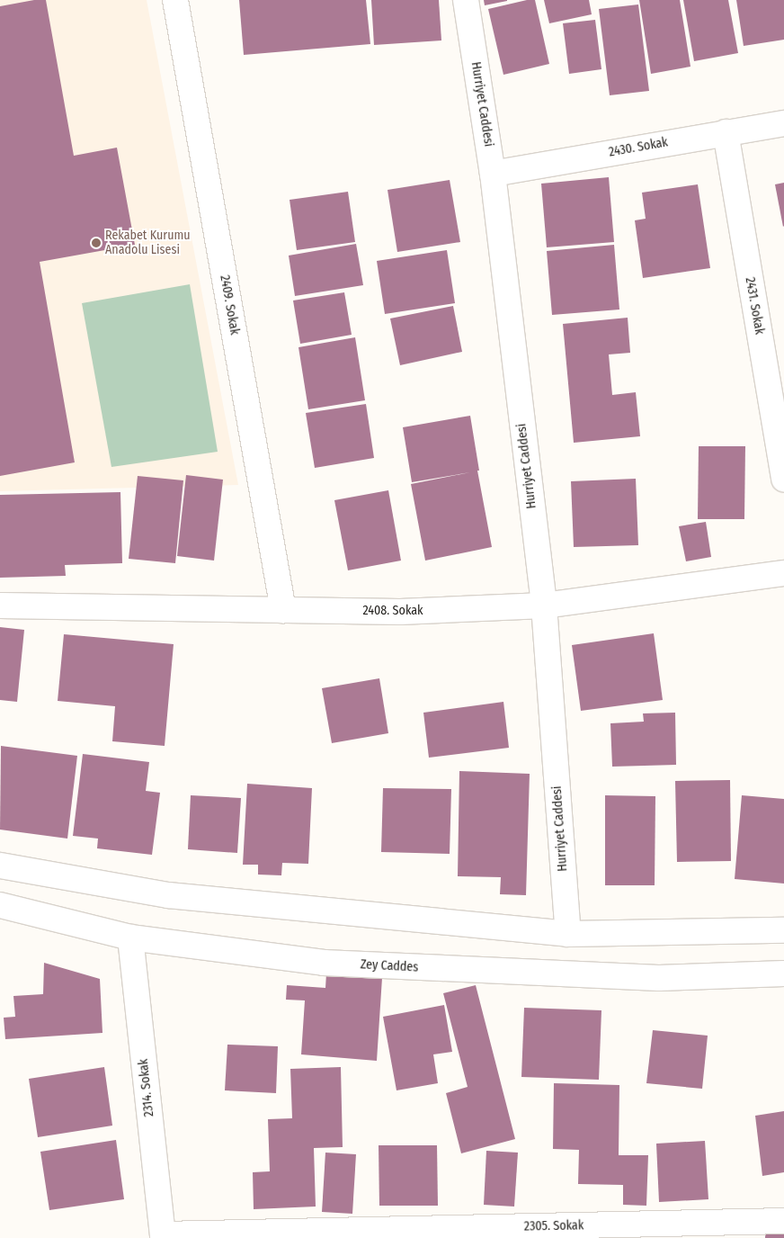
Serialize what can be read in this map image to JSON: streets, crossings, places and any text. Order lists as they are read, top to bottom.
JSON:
{
  "streets": {
    "street": [
      "Hurriyet Caddesi",
      "2430. Sokak",
      "2409. Sokak",
      "2431. Sokak",
      "2408. Sokak",
      "Zey Caddes",
      "2314. Sokak",
      "2305. Sokak"
    ]
  },
  "crossings": [
    ["Hurriyet Caddesi", "2430. Sokak"],
    ["Hurriyet Caddesi", "2408. Sokak"],
    ["2430. Sokak", "2431. Sokak"],
    ["2409. Sokak", "2408. Sokak"],
    ["Zey Caddes", "2314. Sokak"],
    ["2314. Sokak", "2305. Sokak"]
  ],
  "places": ["Rekabet Kurumu Anadolu Lisesi"]
}
